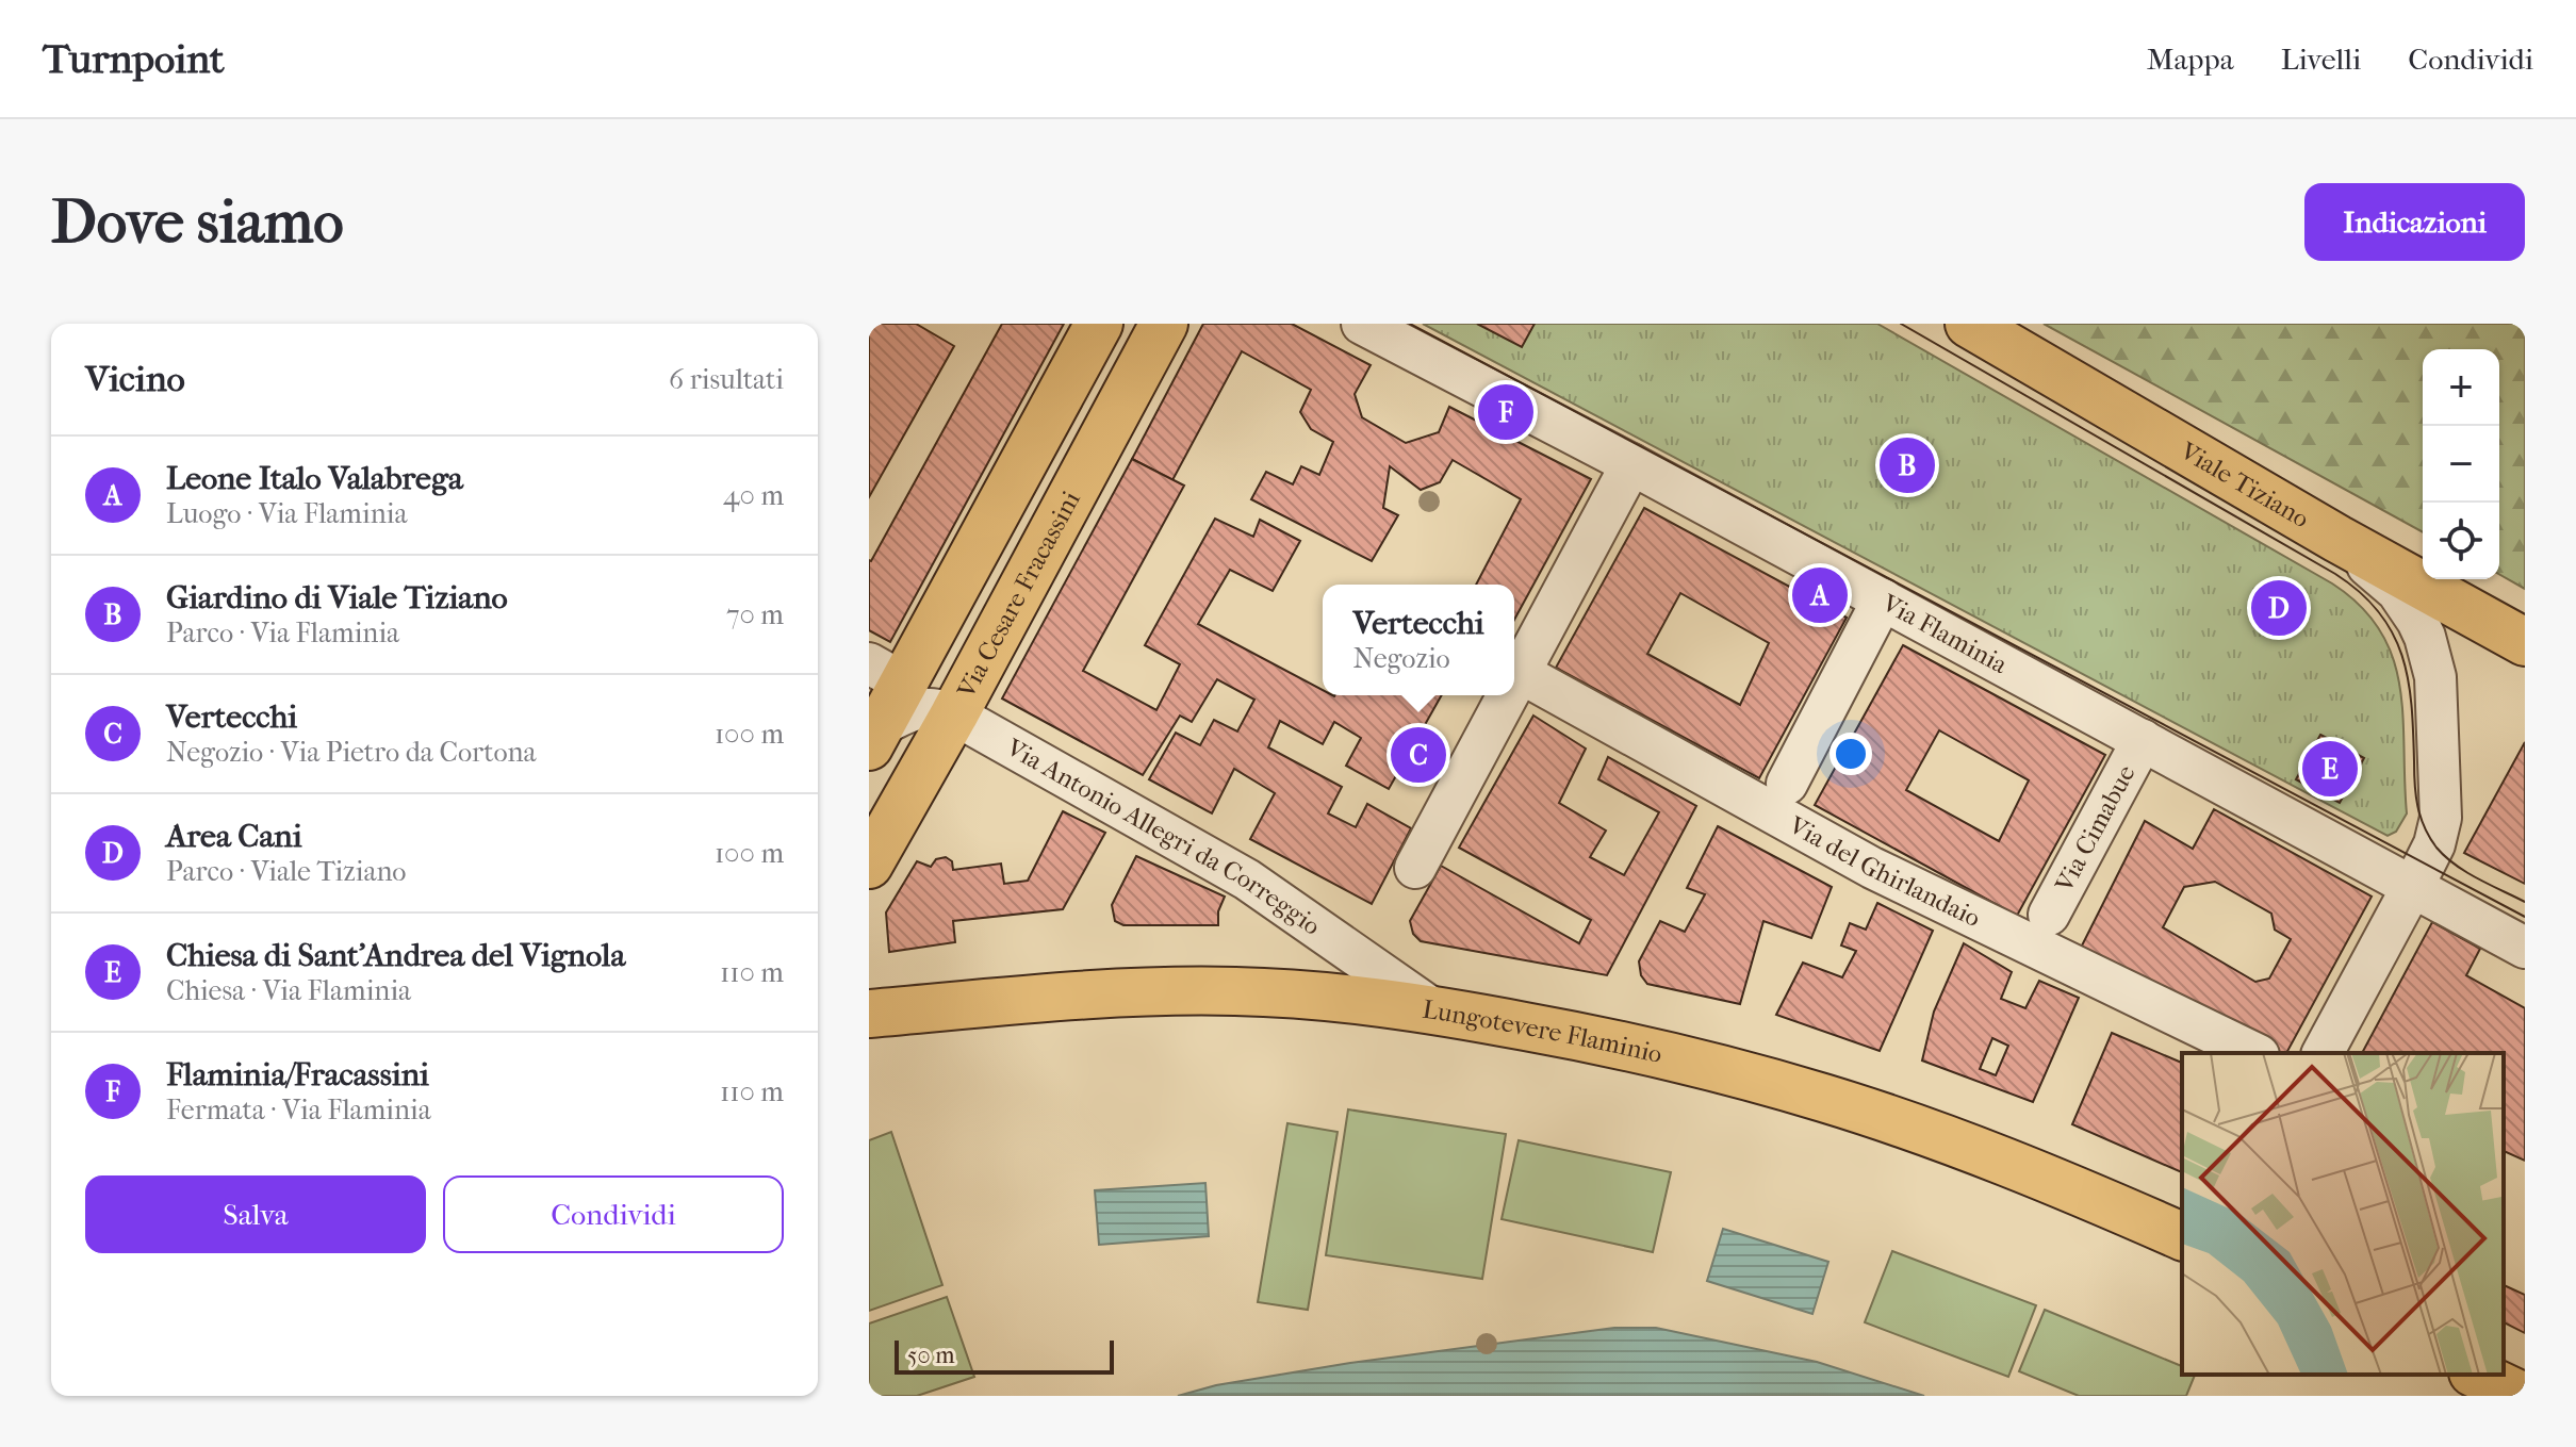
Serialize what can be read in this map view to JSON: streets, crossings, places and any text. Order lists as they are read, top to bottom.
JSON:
{
  "streets": {
    "main road": ["Viale Tiziano", "Via Cesare Fracassini", "Lungotevere Flaminio"],
    "street": [
      "Via Flaminia",
      "Via Cimabue",
      "Via Antonio Allegri da Correggio",
      "Via del Ghirlandaio"
    ]
  },
  "crossings": [
    ["Via Cesare Fracassini", "Via Antonio Allegri da Correggio"],
    ["Via Flaminia", "Via Cimabue"],
    ["Via Antonio Allegri da Correggio", "Lungotevere Flaminio"]
  ],
  "scale_bar": "50 m",
  "page": {
    "header": "Turnpoint",
    "nav": ["Mappa", "Livelli", "Condividi"],
    "buttons": [
      "Indicazioni",
      ["Salva", "Condividi"]
    ],
    "title": "Dove siamo",
    "heading": ["Vicino", "6 risultati"],
    "map_buttons": ["+", "−"],
    "pins": [
      "F",
      "B",
      "A",
      "D",
      "C",
      "E"
    ],
    "list": [
      {
        "mark": "A",
        "name": "Leone Italo Valabrega",
        "note": "Luogo · Via Flaminia",
        "value": "40 m"
      },
      {
        "mark": "B",
        "name": "Giardino di Viale Tiziano",
        "note": "Parco · Via Flaminia",
        "value": "70 m"
      },
      {
        "mark": "C",
        "name": "Vertecchi",
        "note": "Negozio · Via Pietro da Cortona",
        "value": "100 m"
      },
      {
        "mark": "D",
        "name": "Area Cani",
        "note": "Parco · Viale Tiziano",
        "value": "100 m"
      },
      {
        "mark": "E",
        "name": "Chiesa di Sant'Andrea del Vignola",
        "note": "Chiesa · Via Flaminia",
        "value": "110 m"
      },
      {
        "mark": "F",
        "name": "Flaminia/Fracassini",
        "note": "Fermata · Via Flaminia",
        "value": "110 m"
      }
    ],
    "popup": ["Vertecchi", "Negozio"],
    "scale": "50 m"
  }
}
